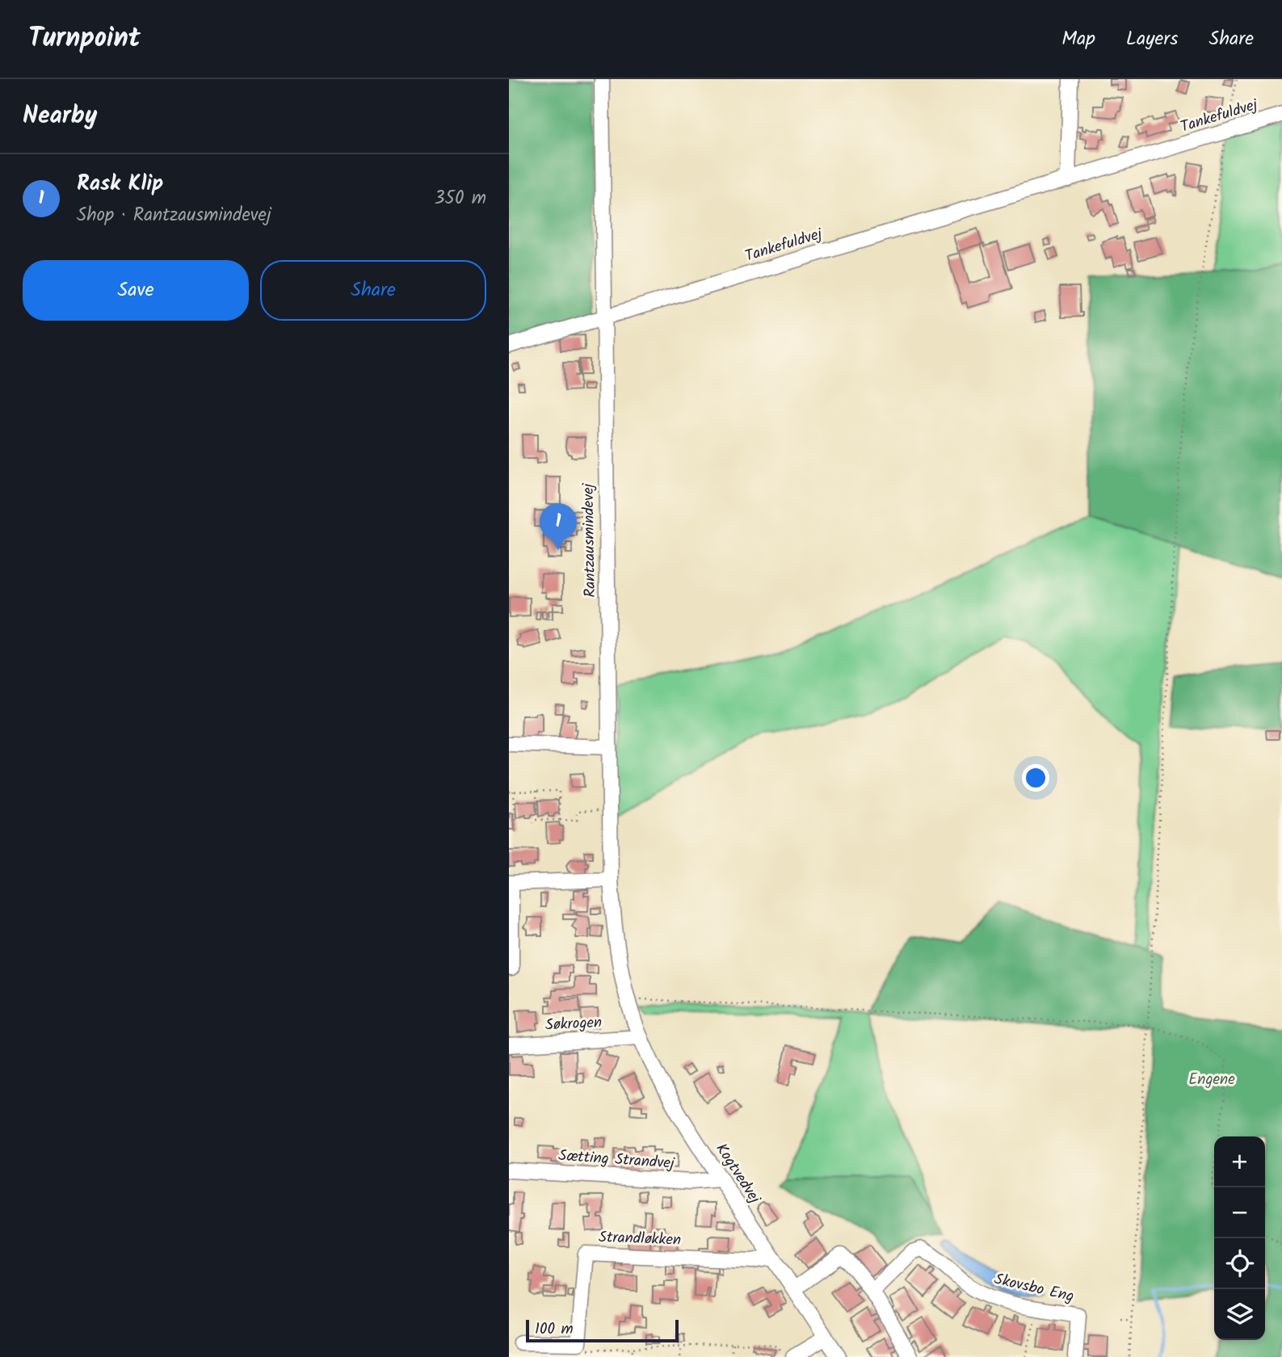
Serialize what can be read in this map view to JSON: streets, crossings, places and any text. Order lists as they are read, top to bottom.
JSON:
{
  "streets": {
    "street": [
      "Tankefuldvej",
      "Rantzausmindevej",
      "Søkrogen",
      "Sætting Strandvej",
      "Kogtvedvej",
      "Strandløkken",
      "Skovsbo Eng"
    ]
  },
  "crossings": [
    ["Tankefuldvej", "Rantzausmindevej"],
    ["Rantzausmindevej", "Kogtvedvej"],
    ["Søkrogen", "Kogtvedvej"],
    ["Sætting Strandvej", "Kogtvedvej"],
    ["Kogtvedvej", "Strandløkken"]
  ],
  "parks": ["Engene"],
  "scale_bar": "100 m",
  "page": {
    "header": "Turnpoint",
    "nav": ["Map", "Layers", "Share"],
    "heading": "Nearby",
    "list": [
      {
        "mark": "1",
        "name": "Rask Klip",
        "note": "Shop · Rantzausmindevej",
        "value": "350 m"
      }
    ],
    "buttons": ["Save", "Share"],
    "pins": "1",
    "map_buttons": ["+", "−"],
    "scale": "100 m"
  }
}
